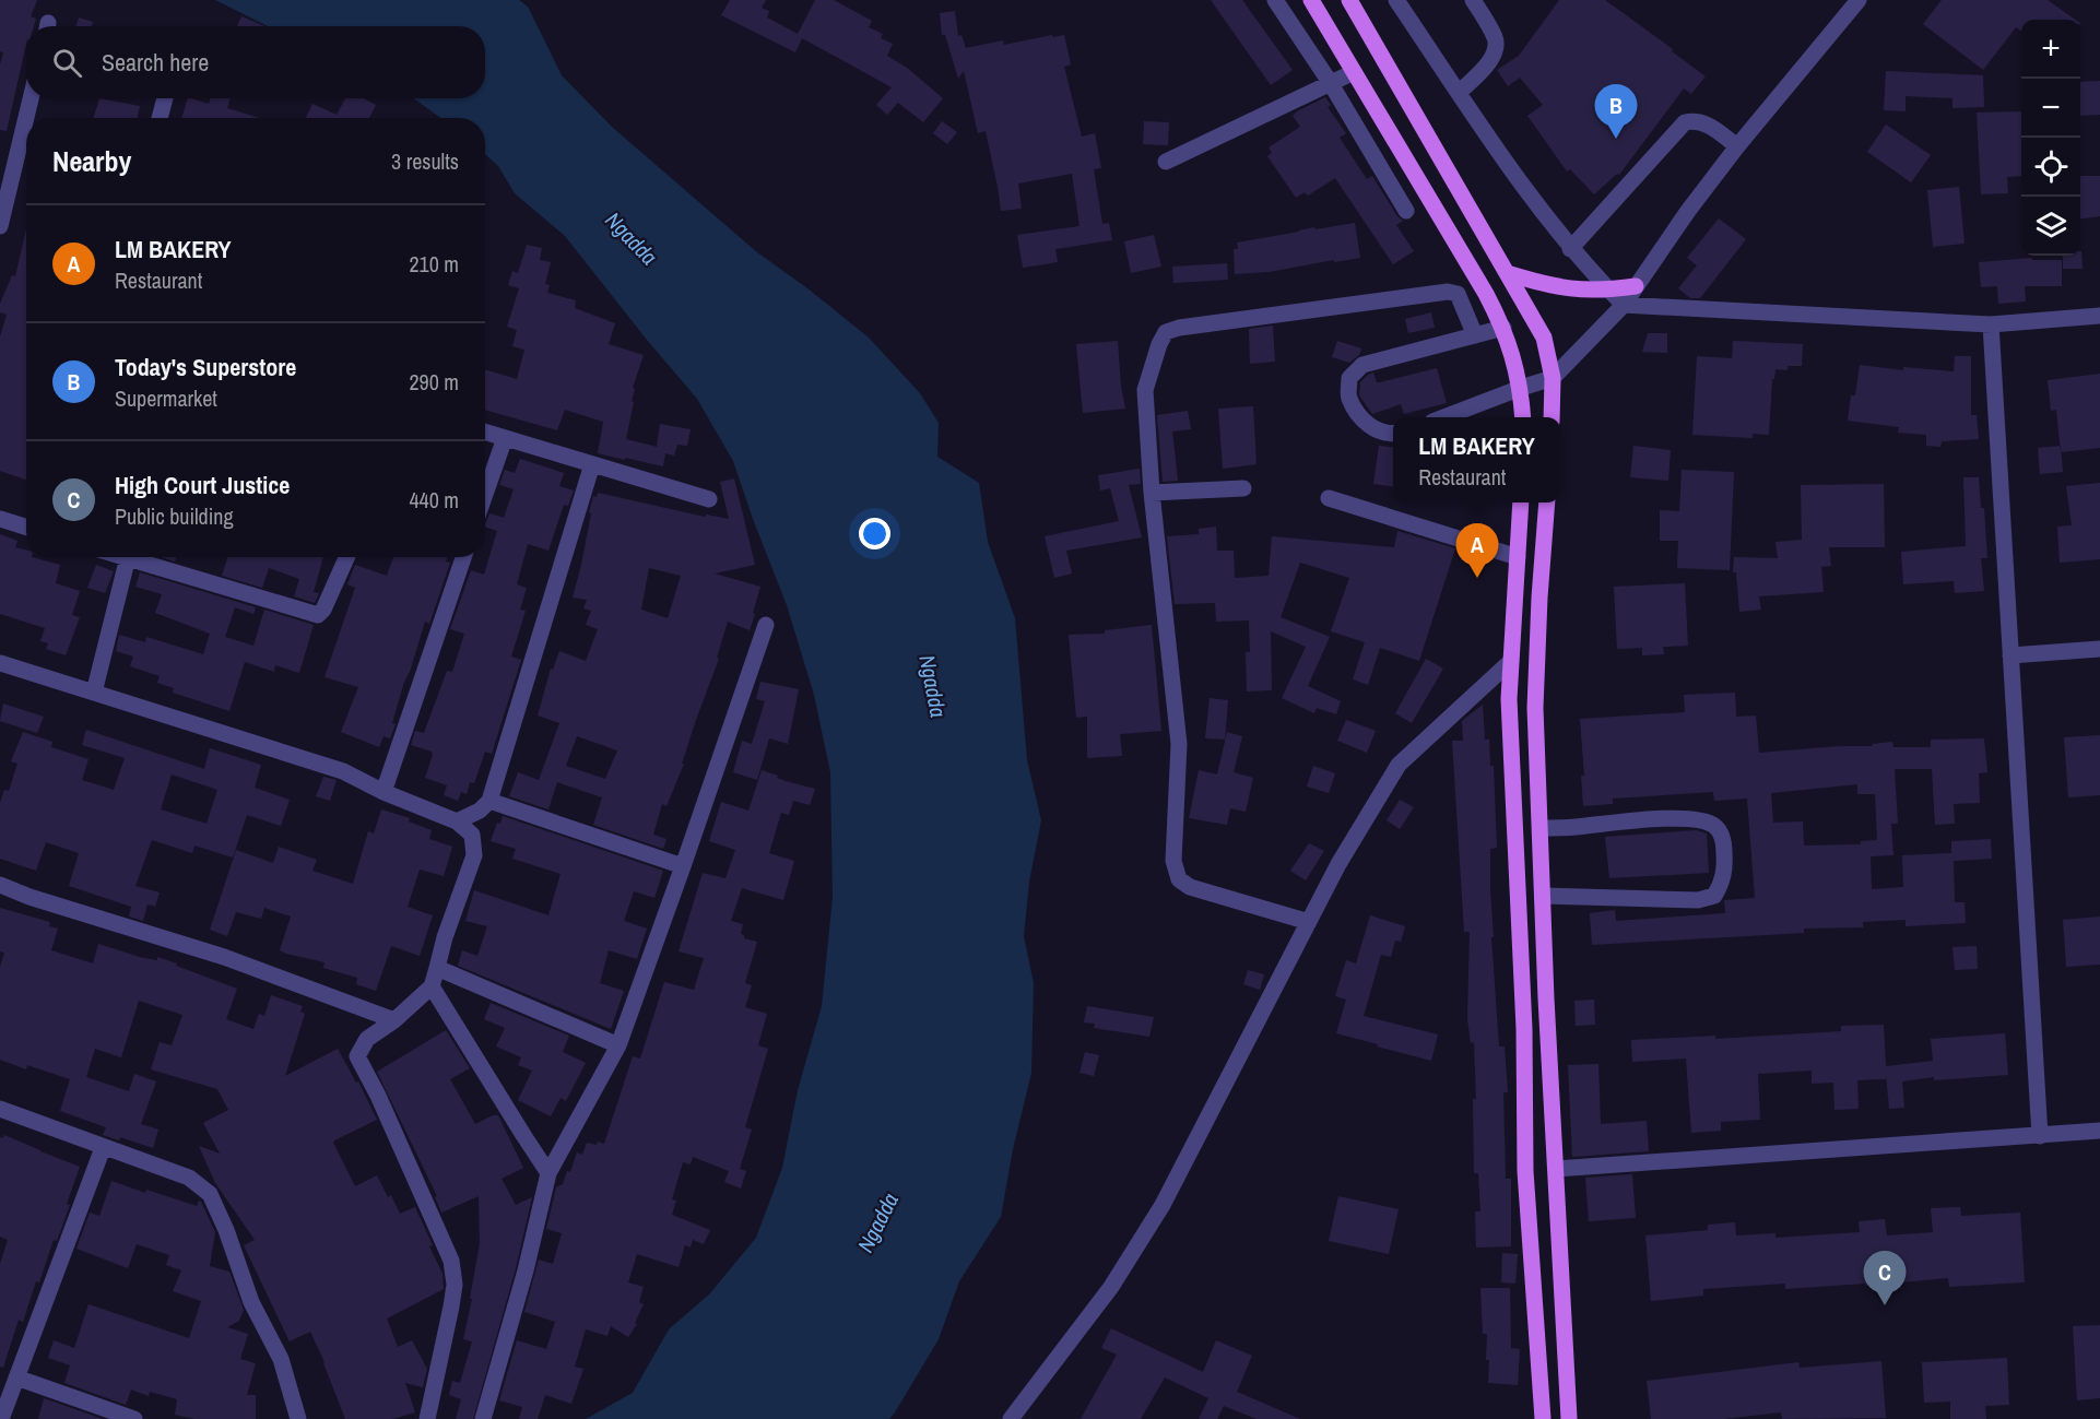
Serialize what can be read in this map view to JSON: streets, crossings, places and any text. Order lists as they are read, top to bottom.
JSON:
{
  "water": ["Ngadda"],
  "page": {
    "map_buttons": ["+", "−"],
    "search": "Search here",
    "pins": ["B", "A", "C"],
    "heading": ["Nearby", "3 results"],
    "list": [
      {
        "mark": "A",
        "name": "LM BAKERY",
        "note": "Restaurant",
        "value": "210 m"
      },
      {
        "mark": "B",
        "name": "Today's Superstore",
        "note": "Supermarket",
        "value": "290 m"
      },
      {
        "mark": "C",
        "name": "High Court Justice",
        "note": "Public building",
        "value": "440 m"
      }
    ],
    "popup": ["LM BAKERY", "Restaurant"]
  }
}
